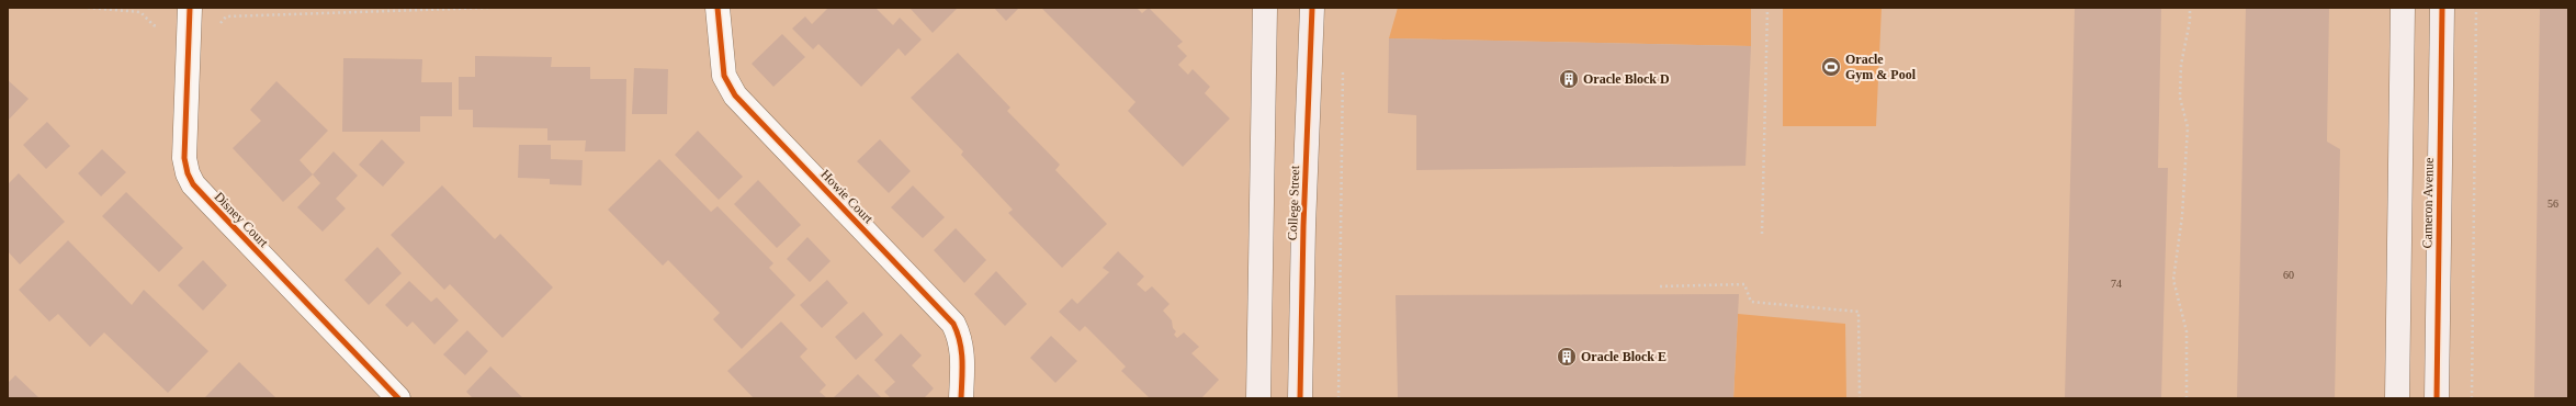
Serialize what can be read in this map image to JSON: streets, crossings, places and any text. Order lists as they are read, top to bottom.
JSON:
{
  "streets": {
    "street": [
      "Howie Court",
      "College Street",
      "Cameron Avenue",
      "Disney Court"
    ]
  },
  "places": {
    "sports": ["Oracle Gym & Pool"],
    "building": ["Oracle Block D", "Oracle Block E"]
  },
  "house_numbers": ["56", "60", "74"]
}
